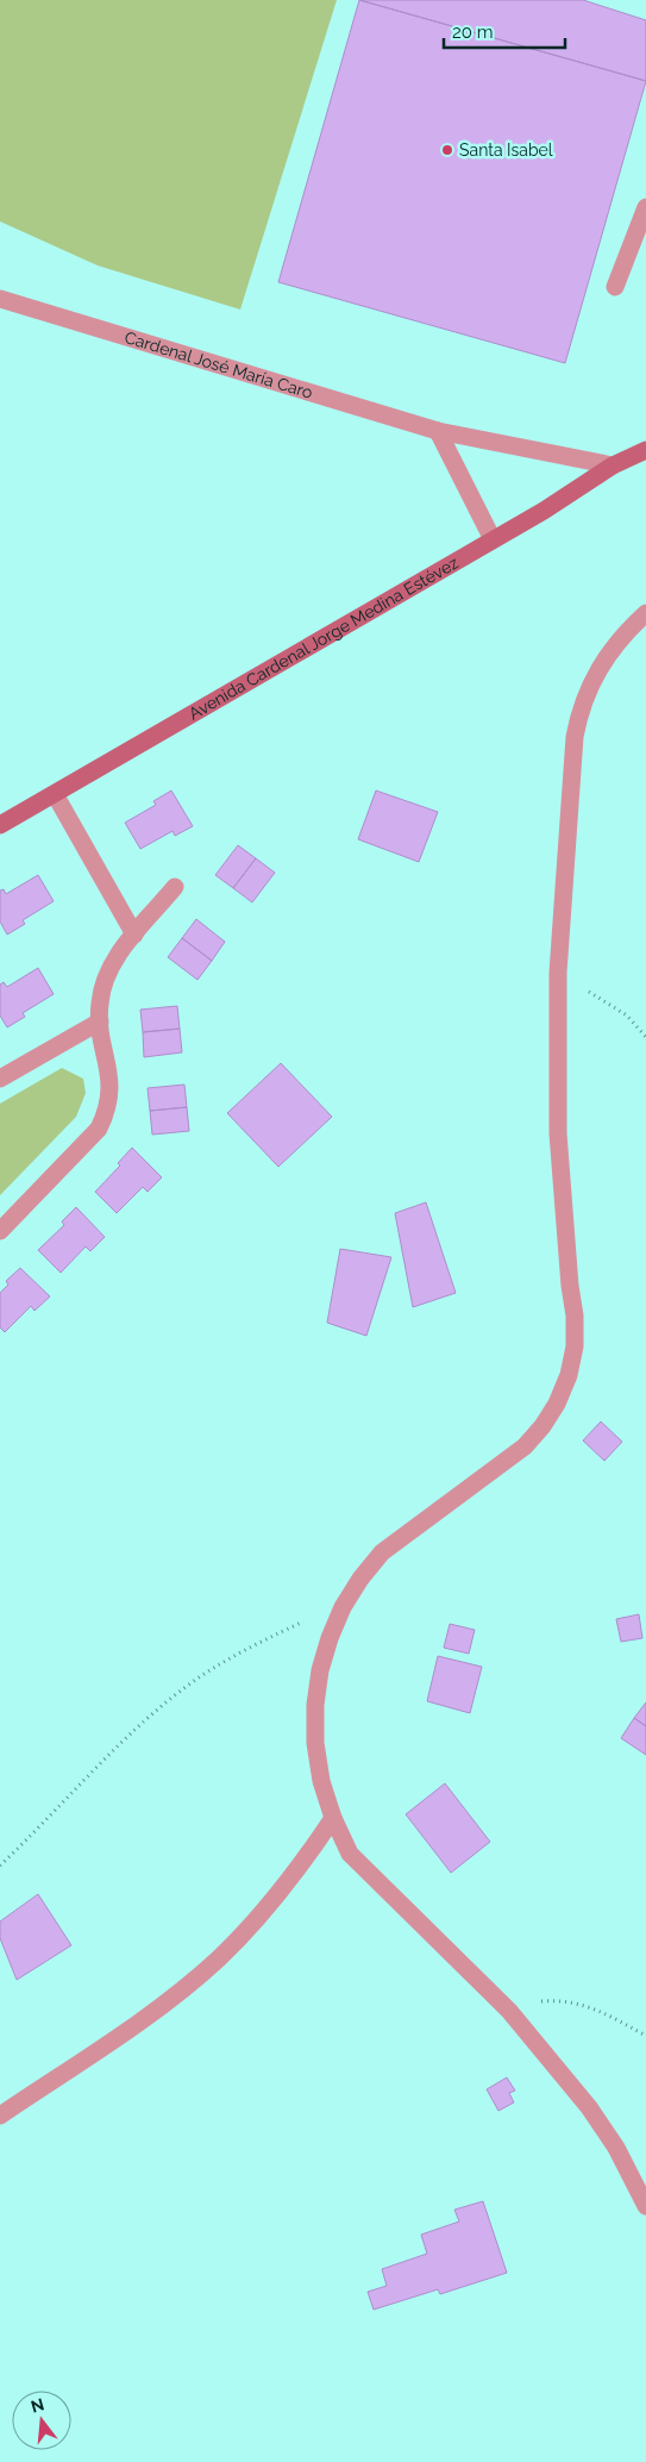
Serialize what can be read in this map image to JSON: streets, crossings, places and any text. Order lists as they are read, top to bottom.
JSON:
{
  "streets": {
    "street": ["Cardenal José María Caro", "Avenida Cardenal Jorge Medina Estévez"]
  },
  "crossings": [
    ["Cardenal José María Caro", "Avenida Cardenal Jorge Medina Estévez"]
  ],
  "places": ["Santa Isabel"],
  "scale_bar": "20 m",
  "north": "top"
}
